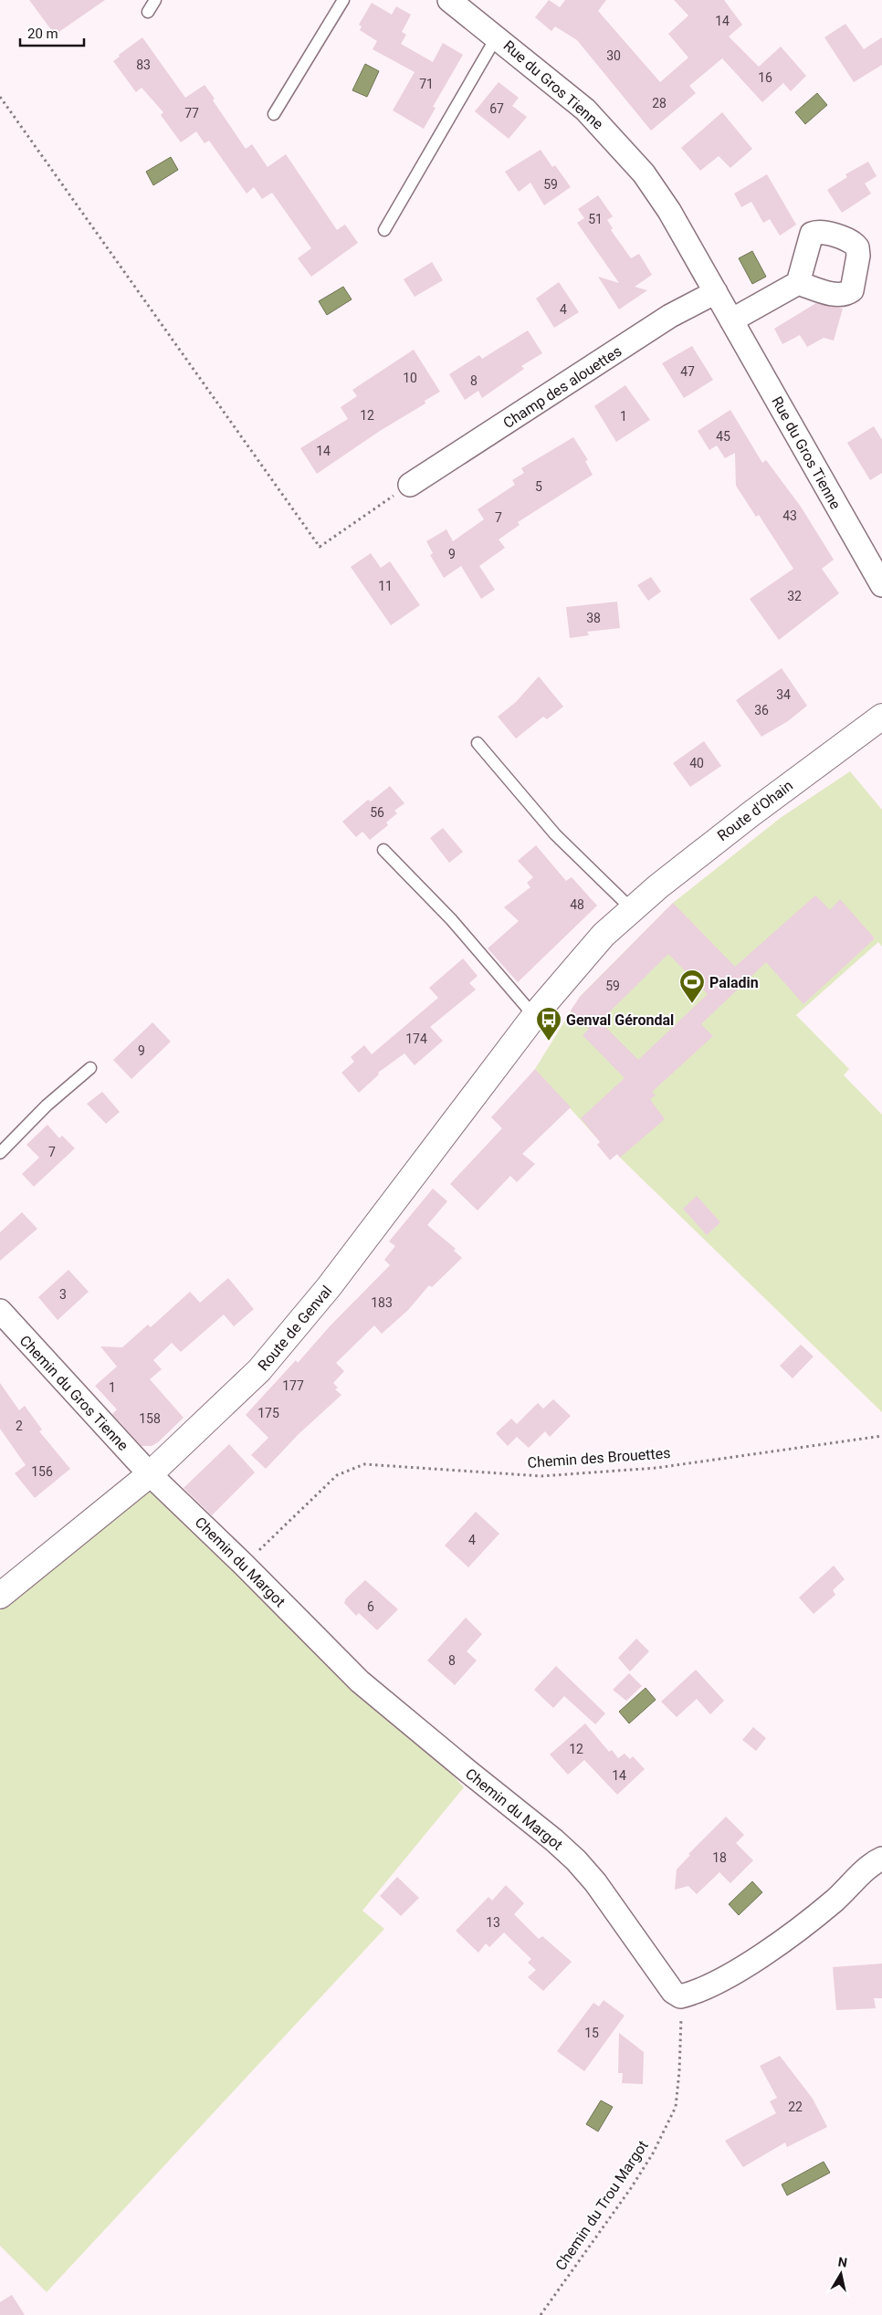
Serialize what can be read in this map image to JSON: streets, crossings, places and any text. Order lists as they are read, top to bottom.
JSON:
{
  "streets": {
    "main road": ["Route d'Ohain", "Route de Genval"],
    "street": [
      "Rue du Gros Tienne",
      "Champ des alouettes",
      "Chemin du Gros Tienne",
      "Chemin du Margot"
    ],
    "path": ["Chemin des Brouettes", "Chemin du Trou Margot"]
  },
  "crossings": [
    ["Rue du Gros Tienne", "Champ des alouettes"],
    ["Route d'Ohain", "Route de Genval"],
    ["Route de Genval", "Chemin du Gros Tienne"],
    ["Route de Genval", "Chemin du Margot"],
    ["Chemin du Gros Tienne", "Chemin du Margot"],
    ["Chemin des Brouettes", "Chemin du Margot"],
    ["Chemin du Margot", "Chemin du Trou Margot"]
  ],
  "places": {
    "sports": ["Paladin"],
    "bus stop": ["Genval Gérondal"]
  },
  "house_numbers": [
    "14",
    "30",
    "83",
    "16",
    "71",
    "28",
    "67",
    "77",
    "59",
    "51",
    "4",
    "47",
    "10",
    "8",
    "12",
    "1",
    "45",
    "14",
    "5",
    "43",
    "7",
    "9",
    "11",
    "32",
    "38",
    "34",
    "36",
    "40",
    "56",
    "48",
    "59",
    "174",
    "9",
    "7",
    "3",
    "183",
    "177",
    "1",
    "175",
    "158",
    "2",
    "156",
    "4",
    "6",
    "8",
    "12",
    "14",
    "18",
    "13",
    "15",
    "22"
  ],
  "scale_bar": "20 m",
  "north": "top"
}
